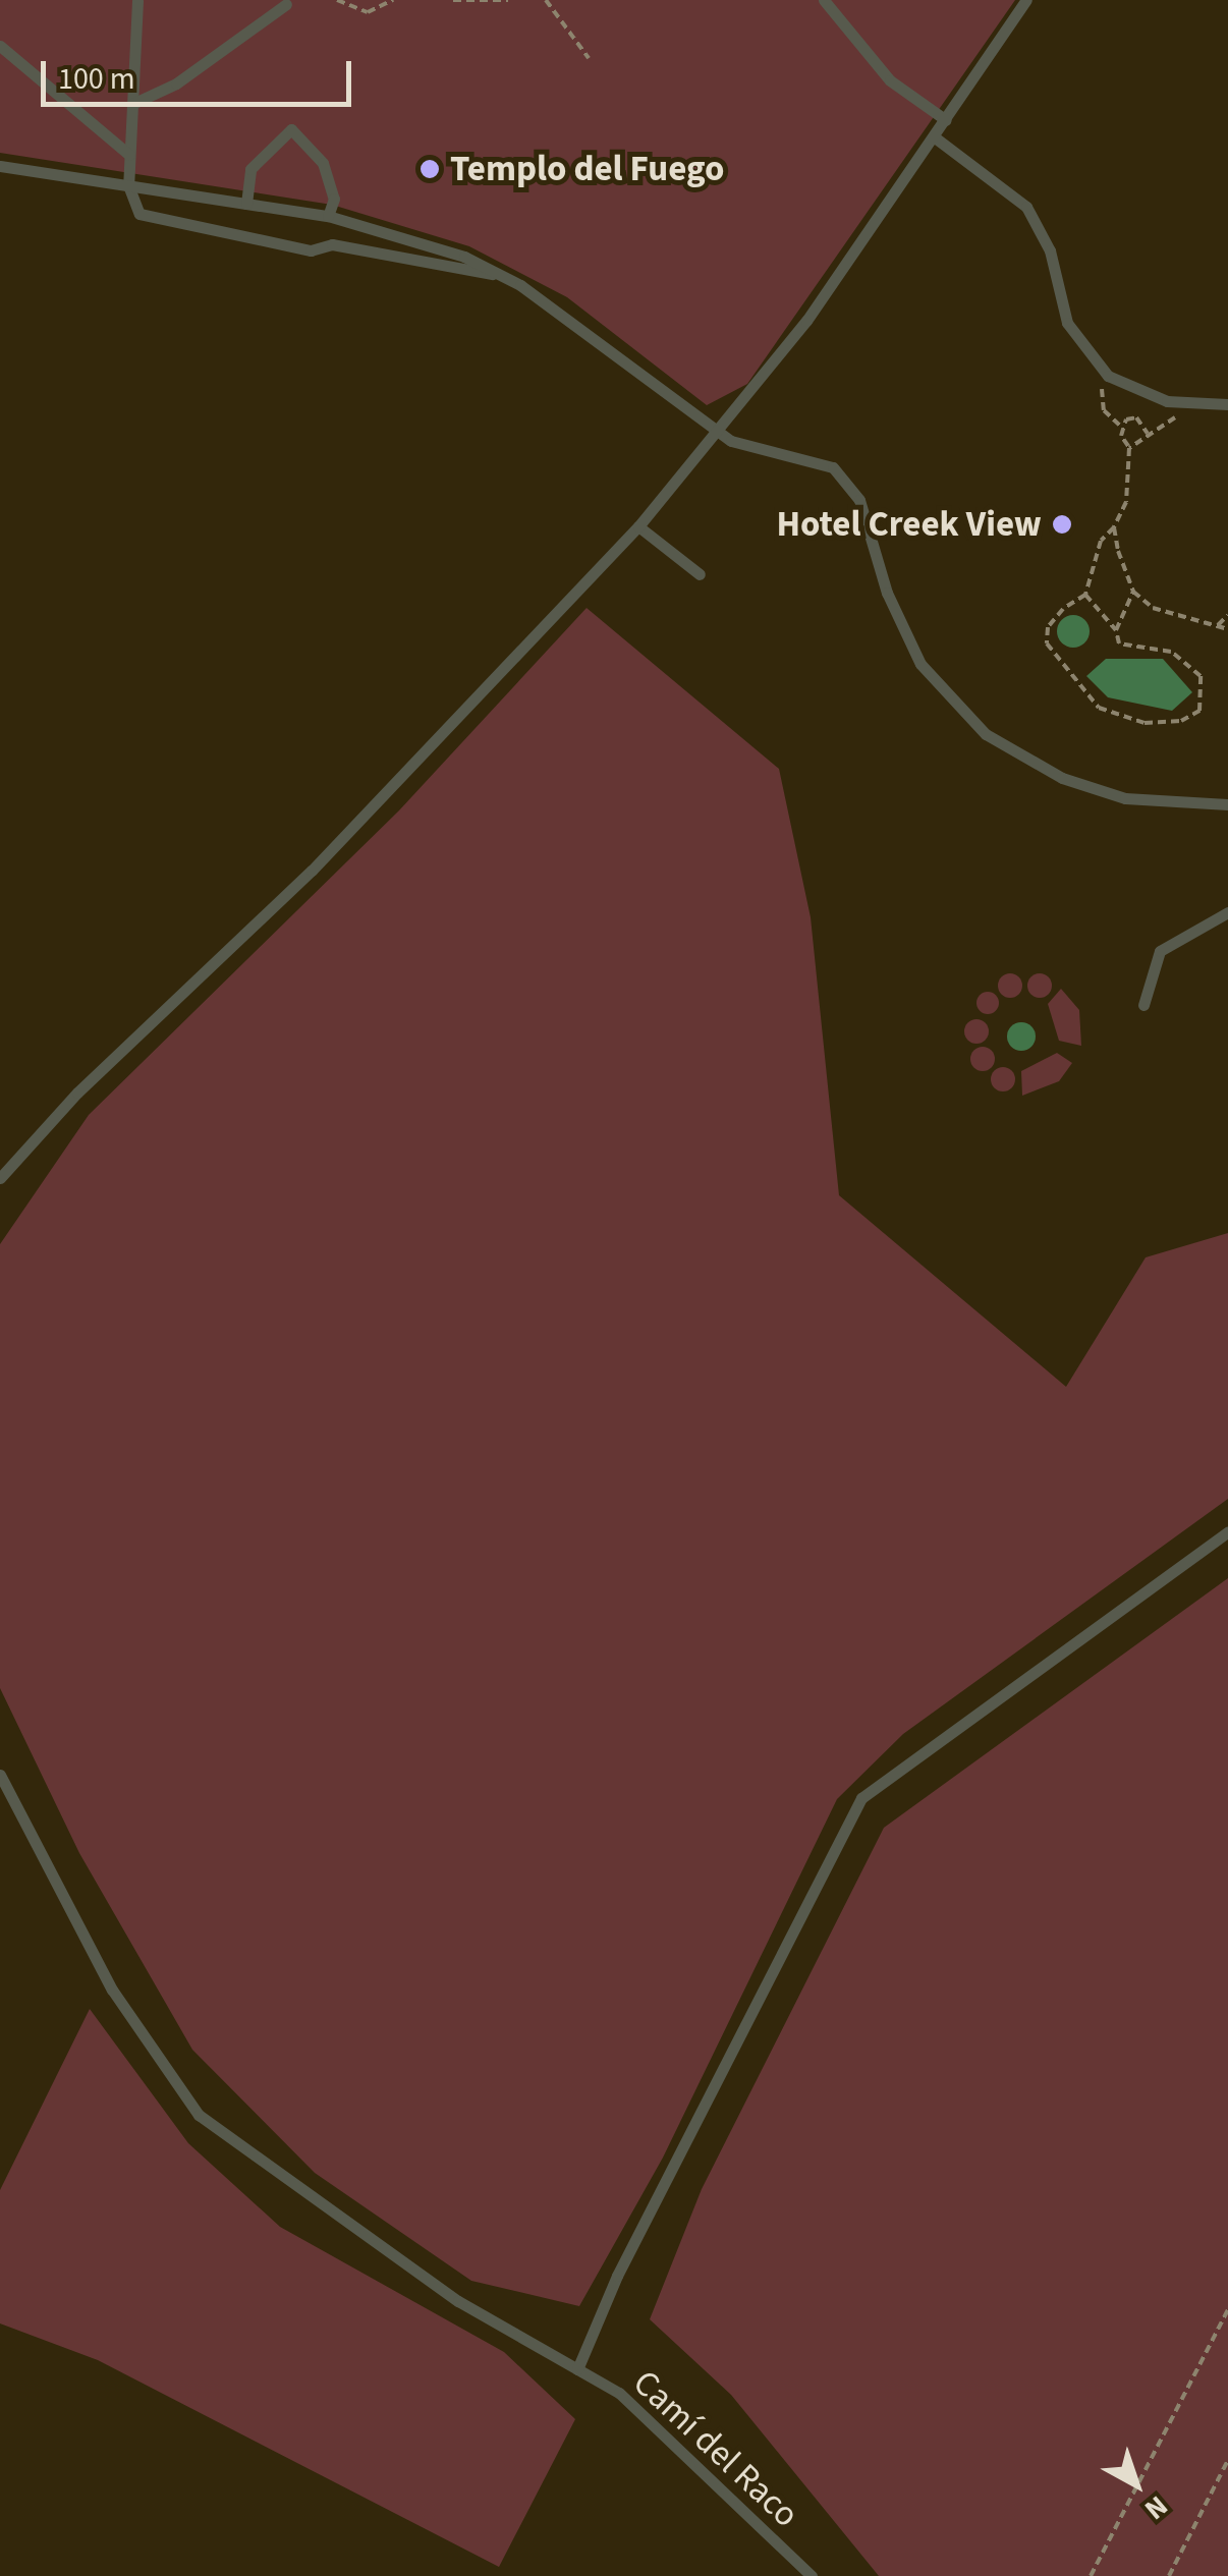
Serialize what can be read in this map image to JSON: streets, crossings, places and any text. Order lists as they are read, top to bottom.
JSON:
{
  "streets": {
    "lane": ["Camí del Raco"]
  },
  "places": ["Templo del Fuego", "Hotel Creek View"],
  "scale_bar": "100 m",
  "north": "bottom right"
}
